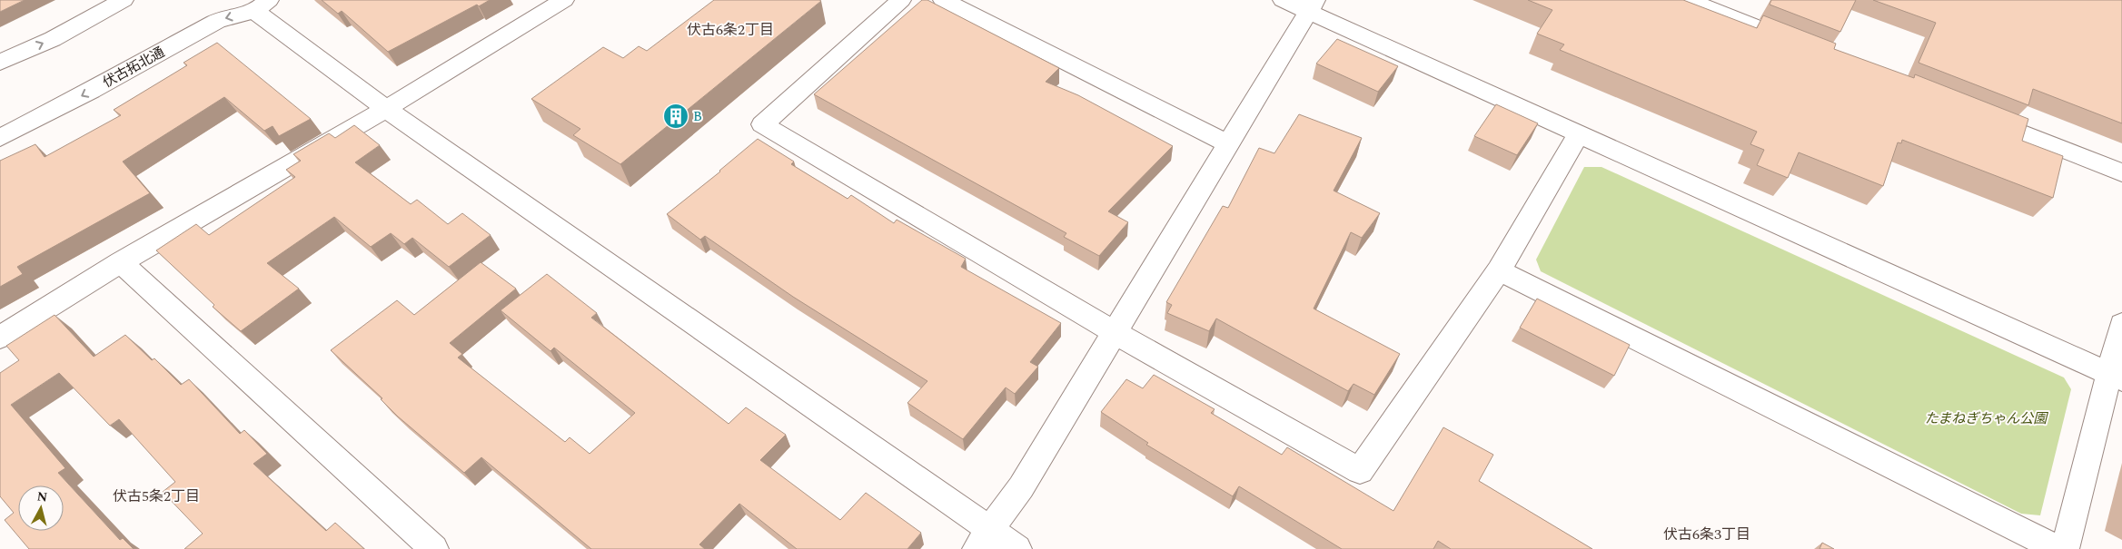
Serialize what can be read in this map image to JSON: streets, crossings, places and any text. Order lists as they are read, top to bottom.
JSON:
{
  "streets": {
    "street": ["伏古拓北通"]
  },
  "districts": ["伏古6条2丁目", "伏古5条2丁目", "伏古6条3丁目"],
  "parks": ["たまねぎちゃん公園"],
  "places": {
    "building": ["B"]
  },
  "north": "top"
}
